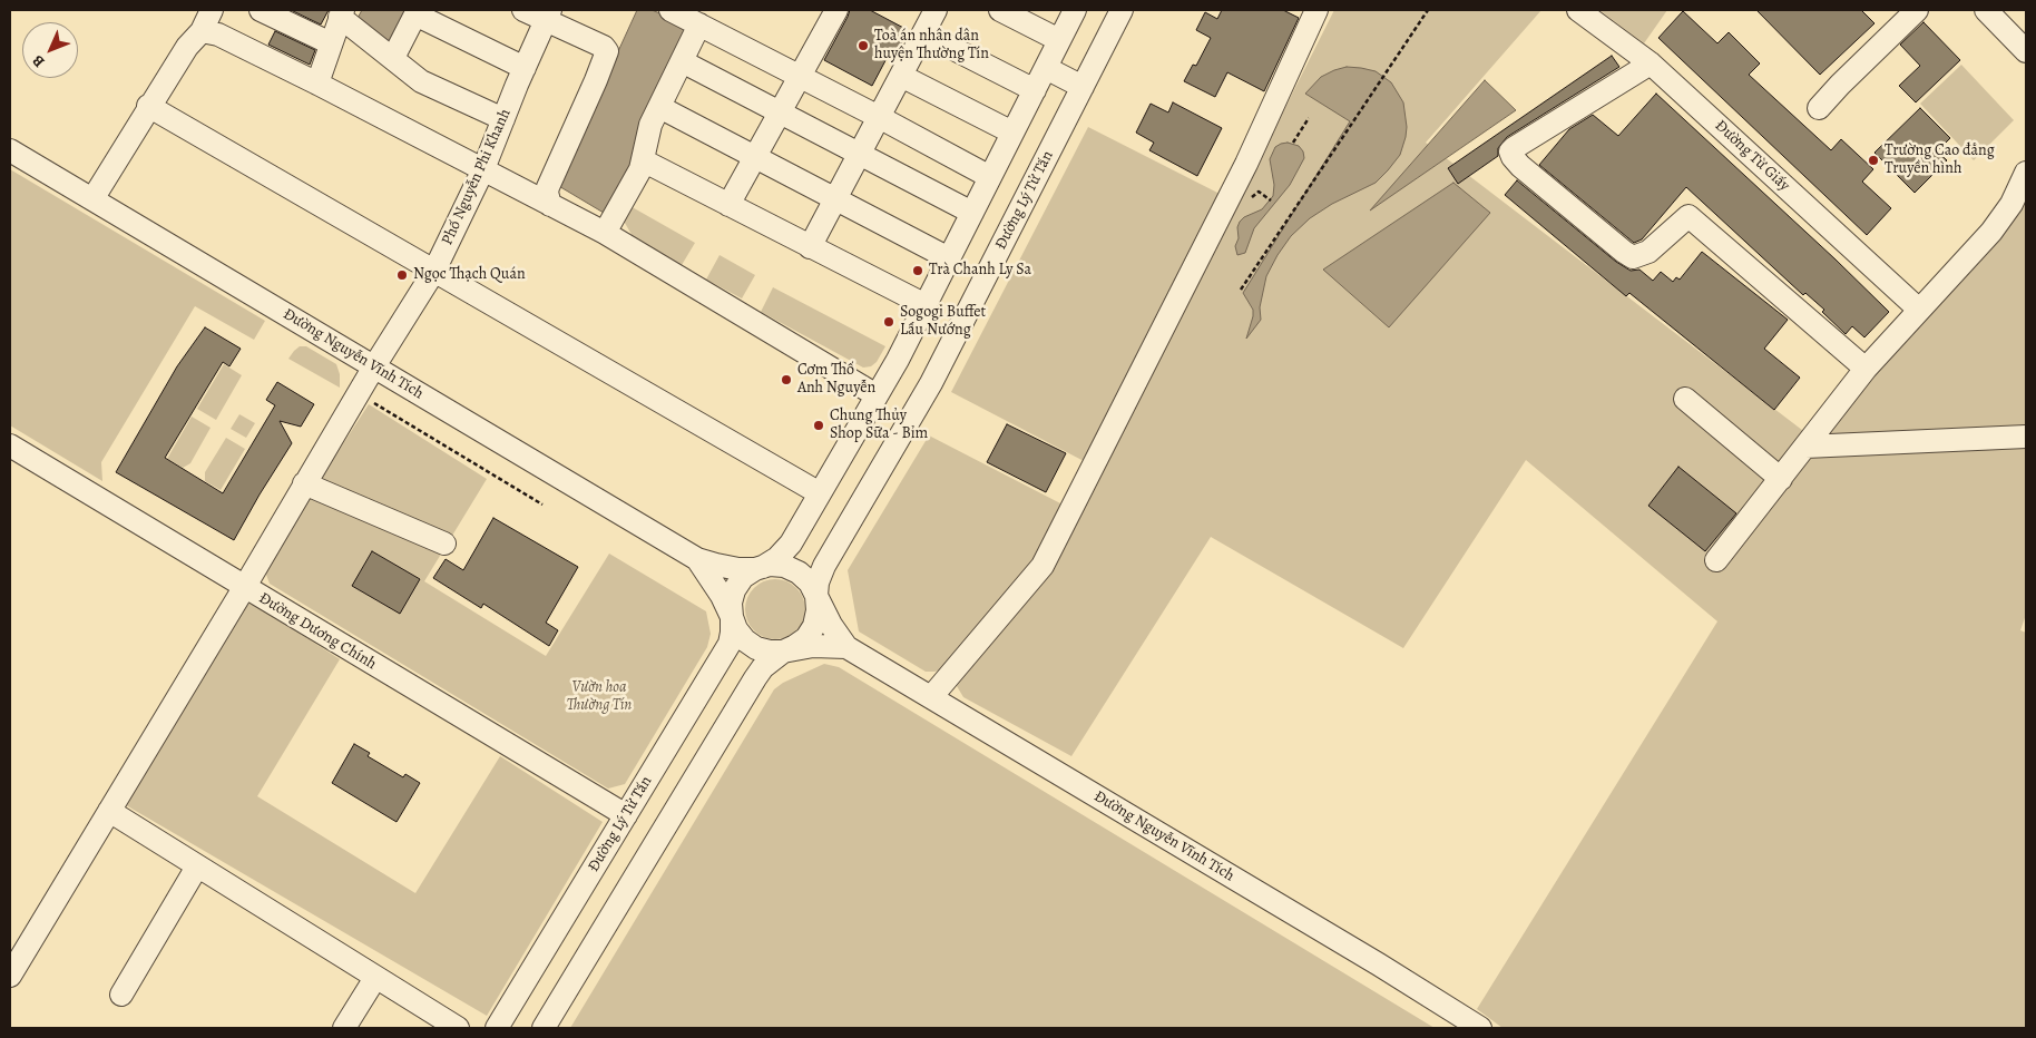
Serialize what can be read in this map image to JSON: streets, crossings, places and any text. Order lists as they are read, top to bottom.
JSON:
{
  "streets": {
    "street": [
      "Đường Từ Giấy",
      "Phố Nguyễn Phi Khanh",
      "Đường Lý Tử Tấn",
      "Đường Nguyễn Vĩnh Tích",
      "Đường Dương Chính"
    ]
  },
  "crossings": [
    ["Phố Nguyễn Phi Khanh", "Đường Nguyễn Vĩnh Tích"],
    ["Phố Nguyễn Phi Khanh", "Đường Dương Chính"],
    ["Đường Lý Tử Tấn", "Đường Dương Chính"]
  ],
  "parks": ["Vườn hoa Thường Tín"],
  "places": [
    "Toà án nhân dân huyện Thường Tín",
    "Trường Cao đẳng Truyền hình",
    "Trà Chanh Ly Sa",
    "Ngọc Thạch Quán",
    "Sogogi Buffet Lẩu Nướng",
    "Cơm Thố Anh Nguyễn",
    "Chung Thủy Shop Sữa - Bỉm"
  ],
  "north": "bottom left"
}
